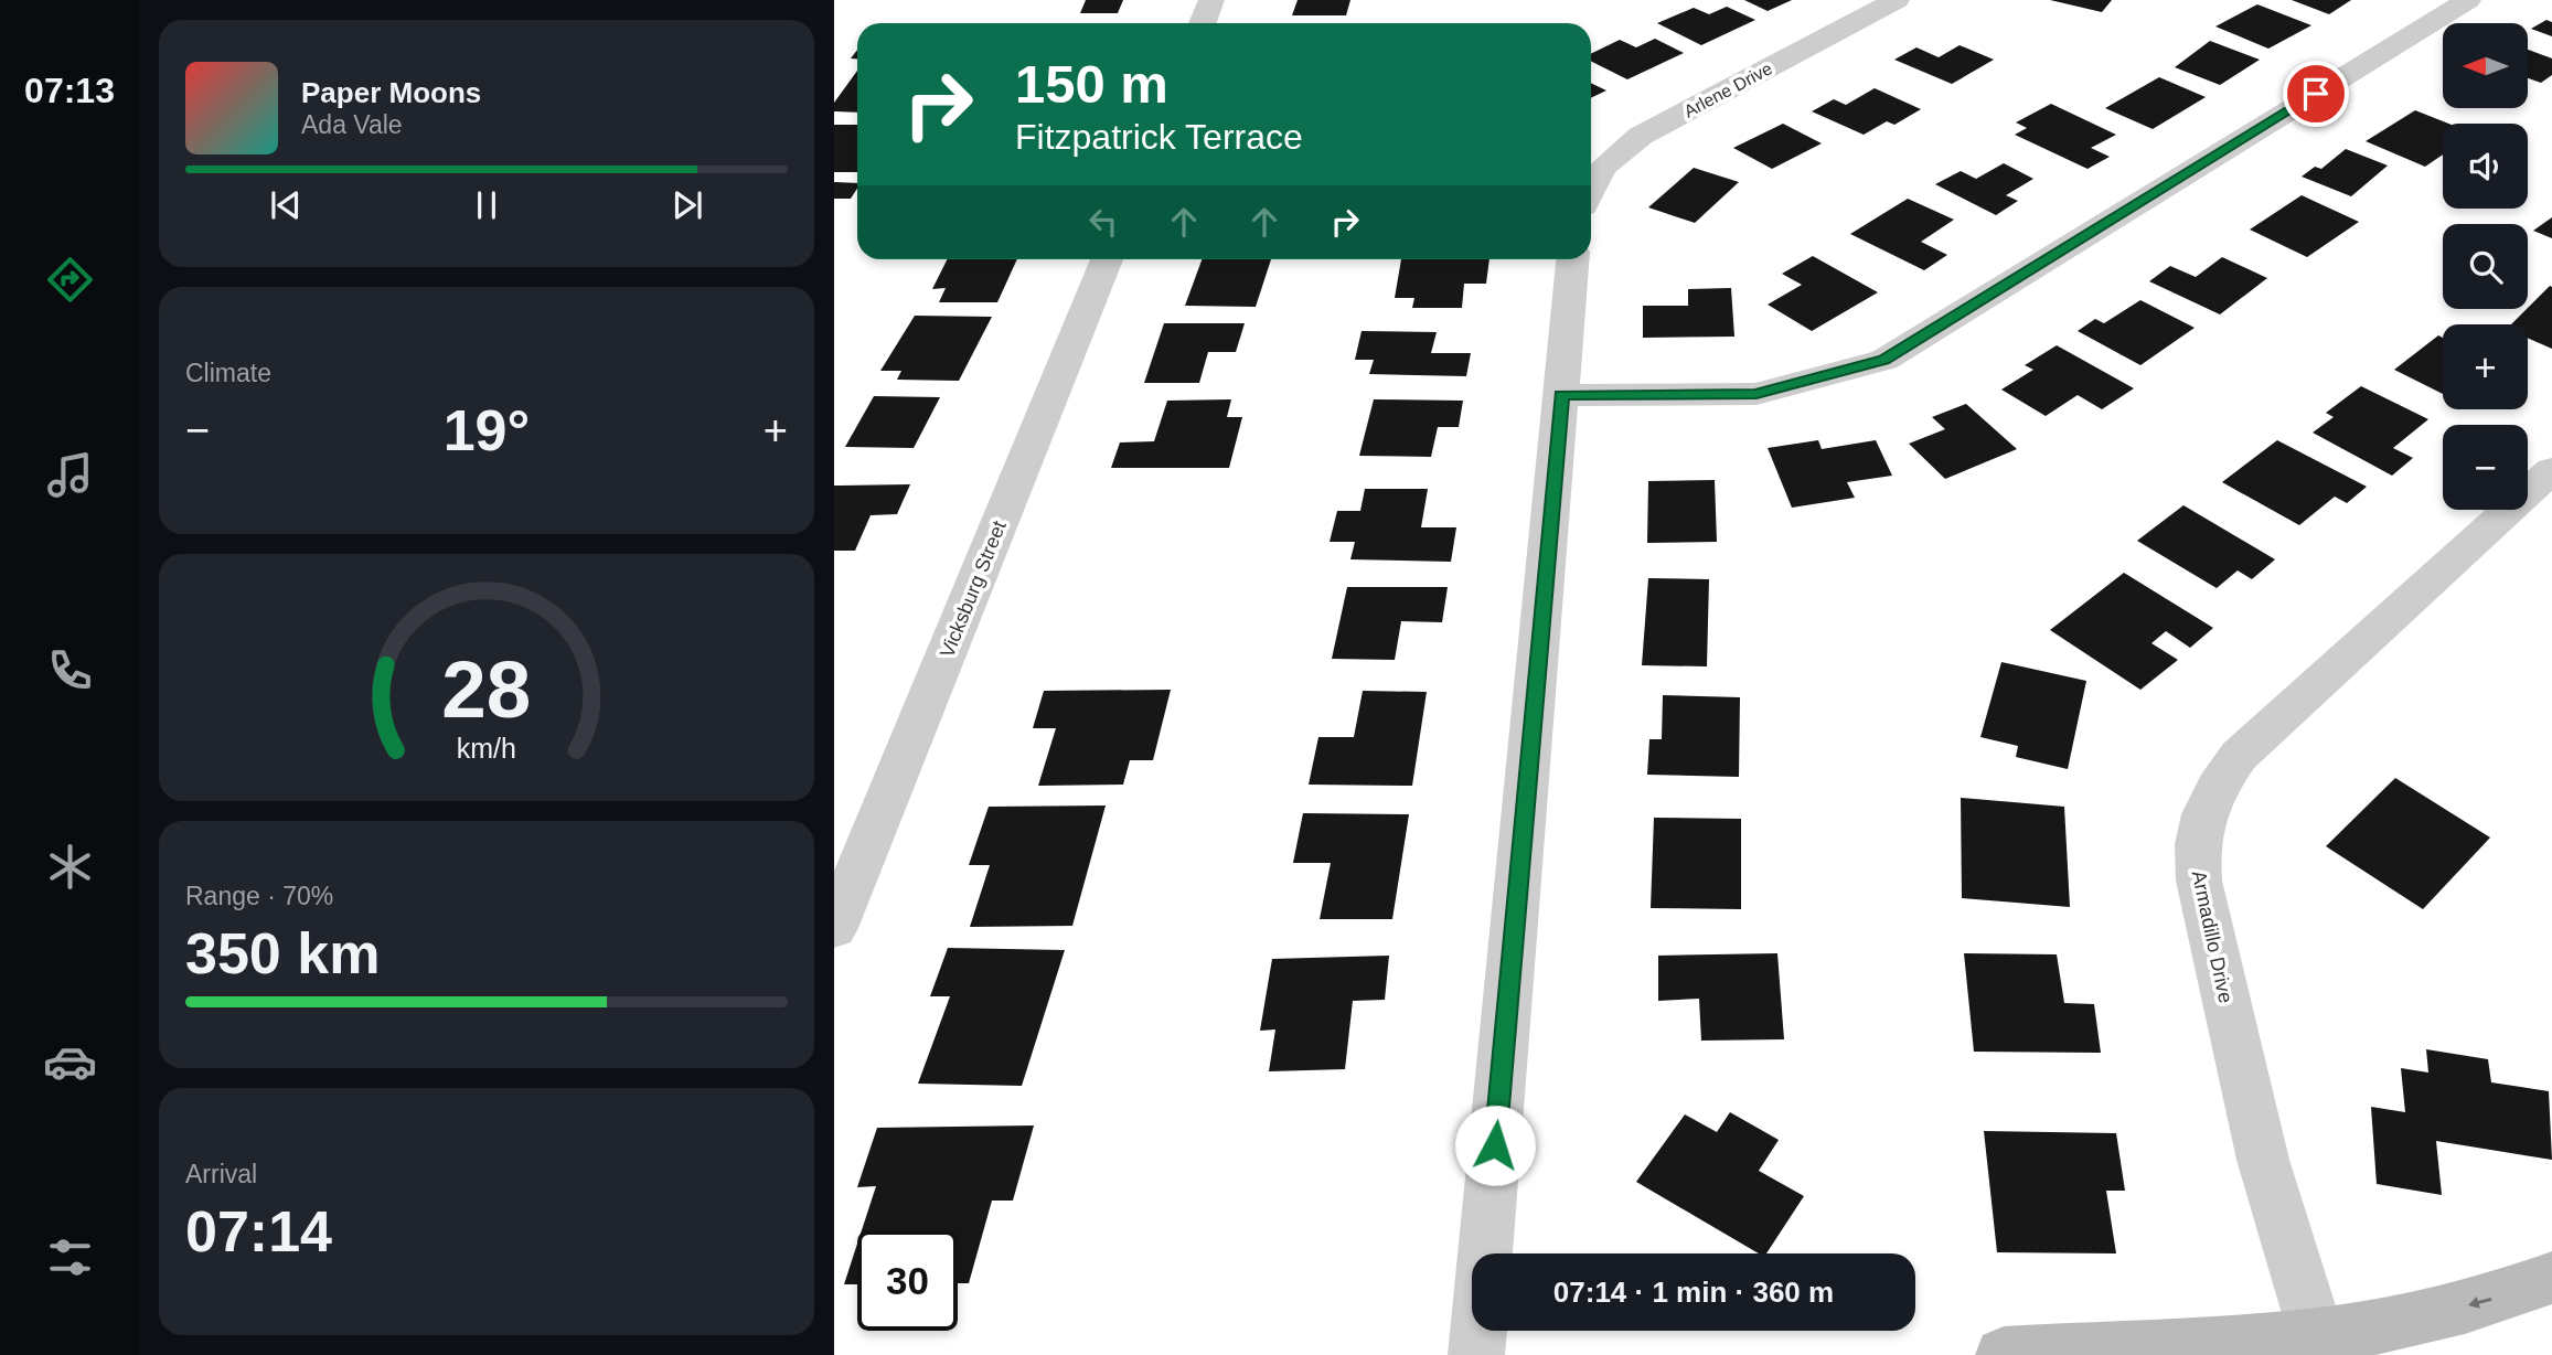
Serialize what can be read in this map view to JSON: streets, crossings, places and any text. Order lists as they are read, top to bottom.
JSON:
{
  "streets": {
    "street": ["Arlene Drive", "Vicksburg Street", "Armadillo Drive"]
  },
  "north": "left",
  "page": {
    "tabs": "07:13",
    "map_buttons": ["+", "−"],
    "turn": ["150 m", "Fitzpatrick Terrace"],
    "song": ["Paper Moons", "Ada Vale"],
    "tile": [
      "Climate",
      ["Range · 70%", "350 km"],
      ["Arrival", "07:14"]
    ],
    "heat": ["−", "19°", "+"],
    "limit": "30",
    "trip": "07:14 · 1 min · 360 m",
    "gauge": ["28", "km/h"]
  }
}
